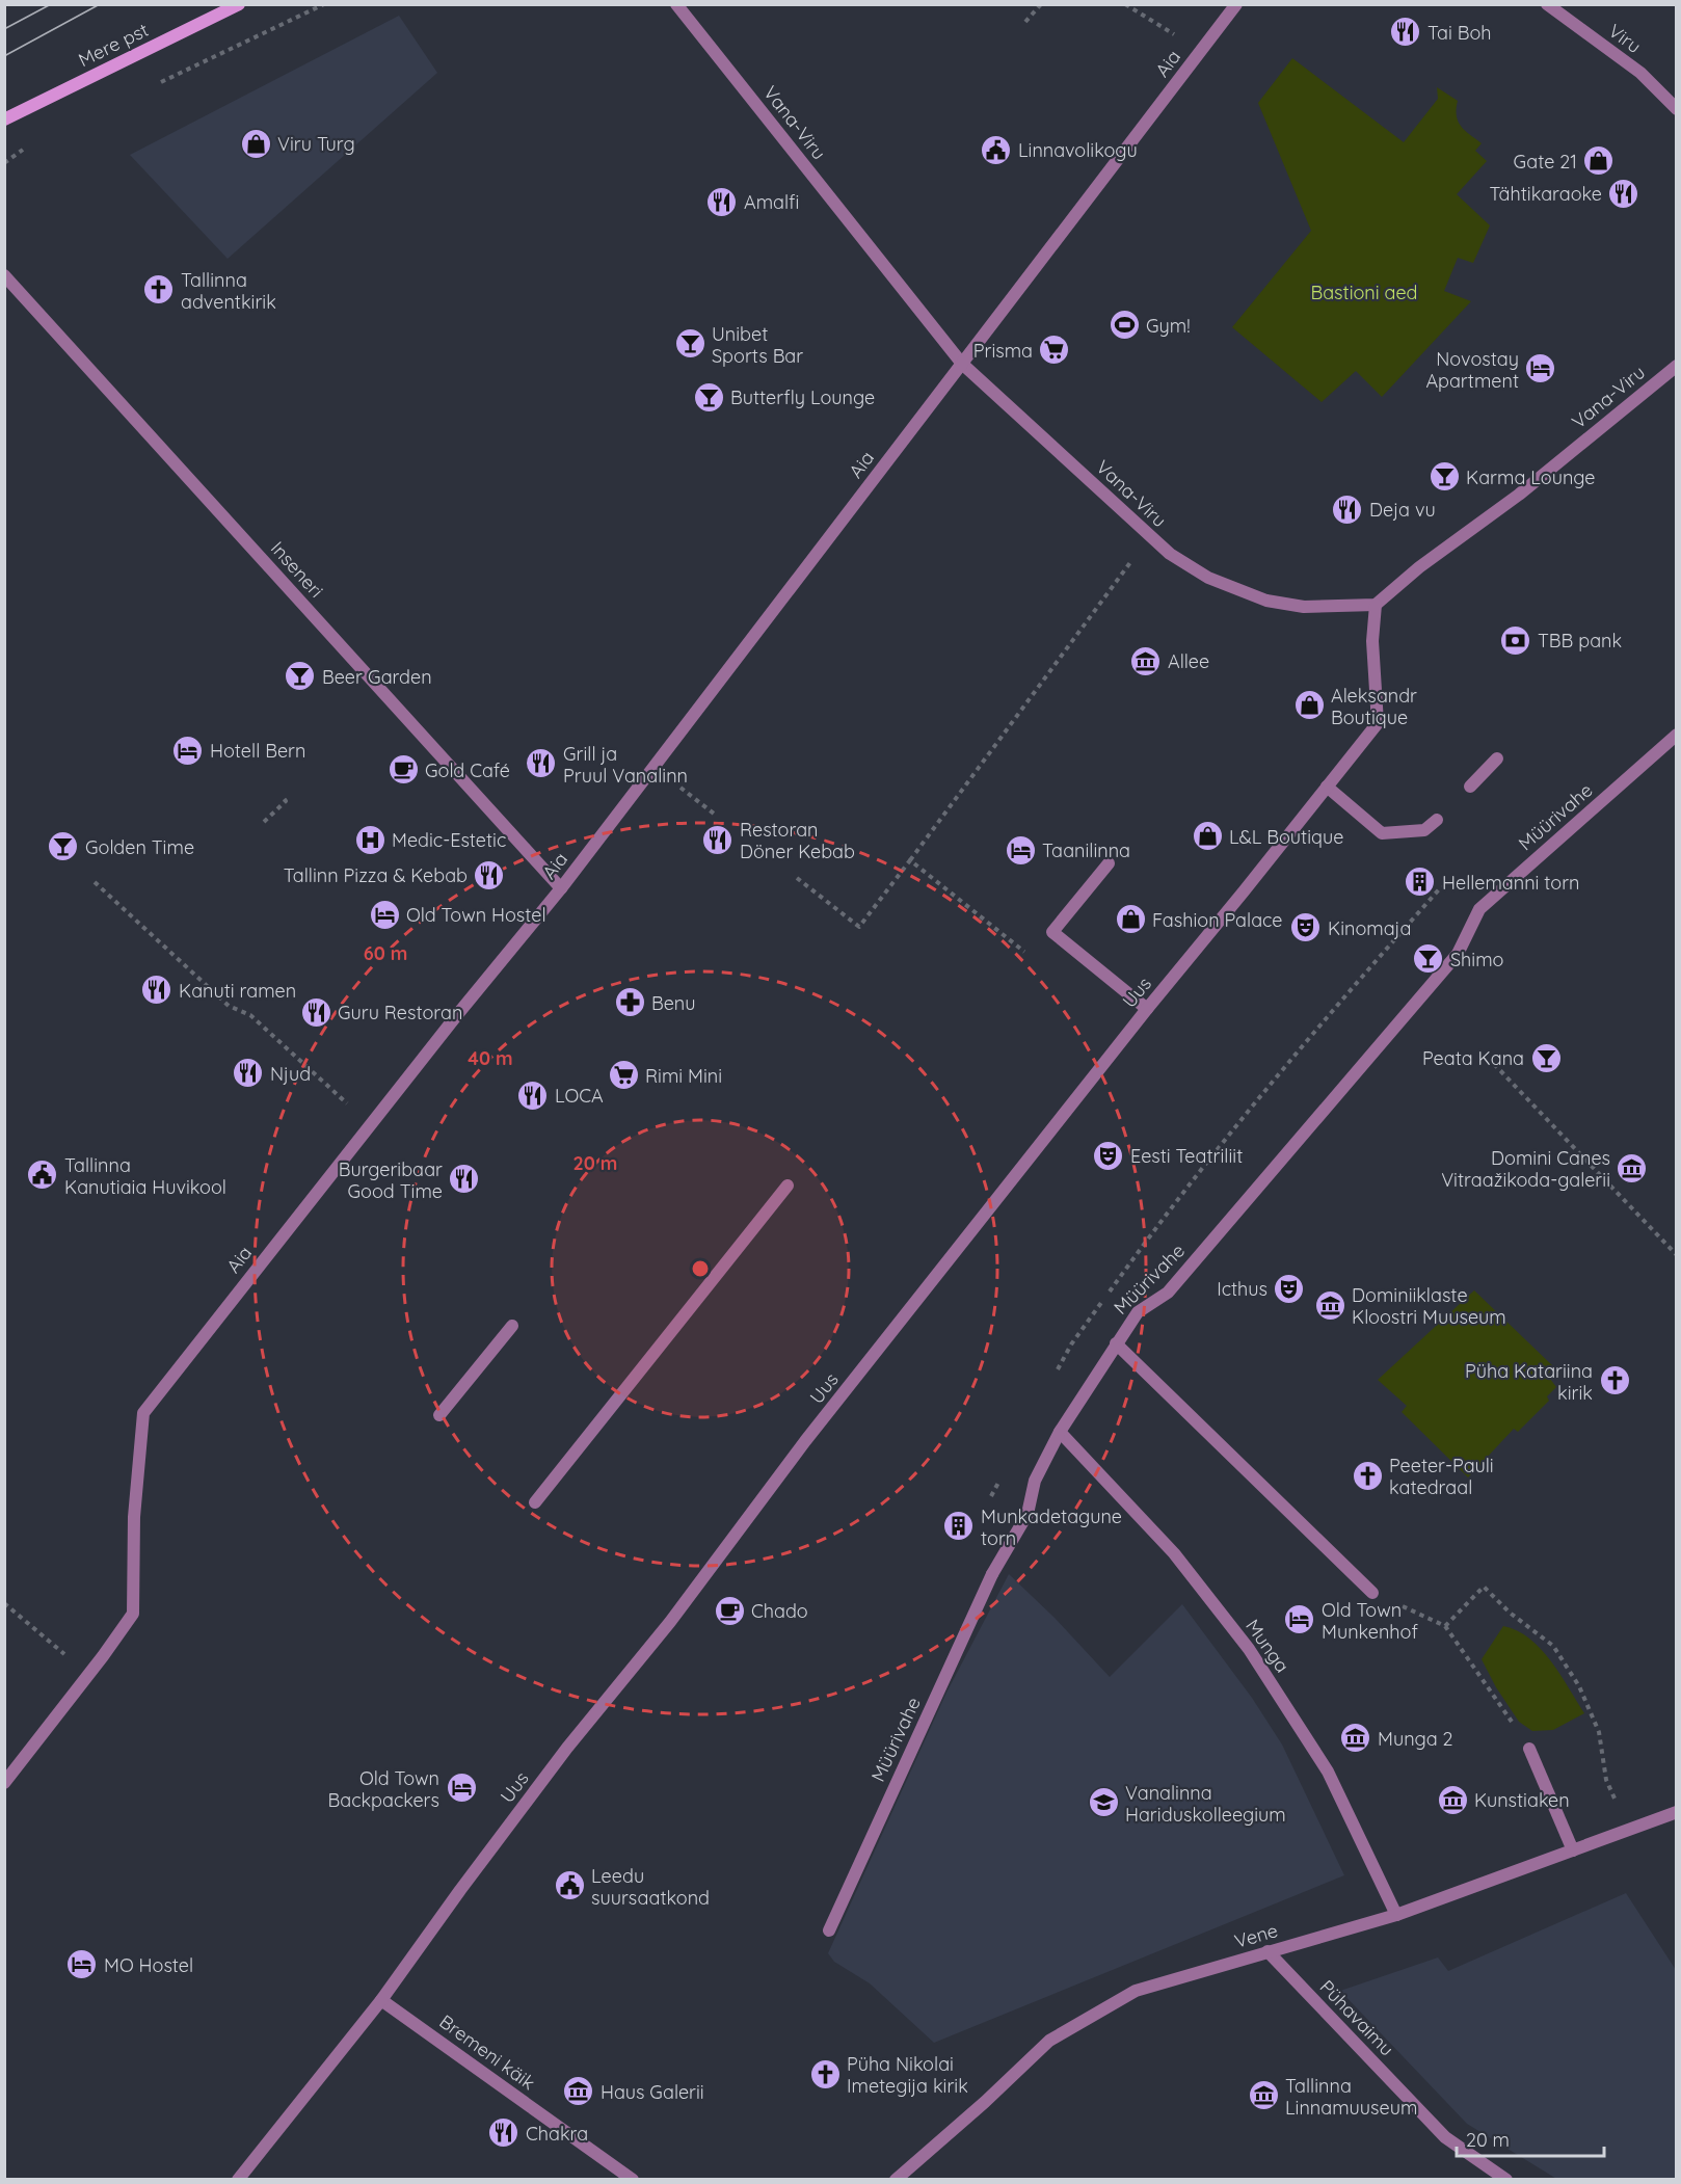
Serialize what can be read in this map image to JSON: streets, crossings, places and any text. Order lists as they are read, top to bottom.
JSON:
{
  "streets": {
    "street": [
      "Viru",
      "Mere pst",
      "Aia",
      "Vana-Viru",
      "Inseneri",
      "Müürivahe",
      "Uus",
      "Munga",
      "Vene",
      "Pühavaimu",
      "Bremeni käik"
    ]
  },
  "crossings": [
    ["Aia", "Vana-Viru"],
    ["Aia", "Inseneri"],
    ["Vana-Viru", "Uus"],
    ["Müürivahe", "Munga"],
    ["Uus", "Bremeni käik"],
    ["Munga", "Vene"],
    ["Vene", "Pühavaimu"]
  ],
  "parks": ["Bastioni aed"],
  "places": {
    "restaurant": [
      "Tai Boh",
      "Tähtikaraoke",
      "Amalfi",
      "Deja vu",
      "Grill ja Pruul Vanalinn",
      "Restoran Döner Kebab",
      "Tallinn Pizza & Kebab",
      "Kanuti ramen",
      "Guru Restoran",
      "Njud",
      "LOCA",
      "Burgeribaar Good Time",
      "Chakra"
    ],
    "shop": [
      "Viru Turg",
      "Gate 21",
      "Aleksandr Boutique",
      "L&L Boutique",
      "Fashion Palace"
    ],
    "public building": ["Linnavolikogu", "Tallinna Kanutiaia Huvikool", "Leedu suursaatkond"],
    "church": [
      "Tallinna adventkirik",
      "Püha Katariina kirik",
      "Peeter-Pauli katedraal",
      "Püha Nikolai Imetegija kirik"
    ],
    "sports": ["Gym!"],
    "bar": [
      "Unibet Sports Bar",
      "Butterfly Lounge",
      "Karma Lounge",
      "Beer Garden",
      "Golden Time",
      "Shimo",
      "Peata Kana"
    ],
    "supermarket": ["Prisma", "Rimi Mini"],
    "hotel": [
      "Novostay Apartment",
      "Hotell Bern",
      "Taanilinna",
      "Old Town Hostel",
      "Old Town Munkenhof",
      "Old Town Backpackers",
      "MO Hostel"
    ],
    "bank": ["TBB pank"],
    "museum": [
      "Allee",
      "Domini Canes Vitraažikoda-galerii",
      "Dominiiklaste Kloostri Muuseum",
      "Munga 2",
      "Kunstiaken",
      "Haus Galerii",
      "Tallinna Linnamuuseum"
    ],
    "cafe": ["Gold Café", "Chado"],
    "hospital": ["Medic-Estetic"],
    "building": ["Hellemanni torn", "Munkadetagune torn"],
    "theatre": ["Kinomaja", "Eesti Teatriliit", "Icthus"],
    "pharmacy": ["Benu"],
    "school or university": ["Vanalinna Hariduskolleegium"]
  },
  "scale_bar": "20 m",
  "rings": ["60 m", "40 m", "20 m"]
}
